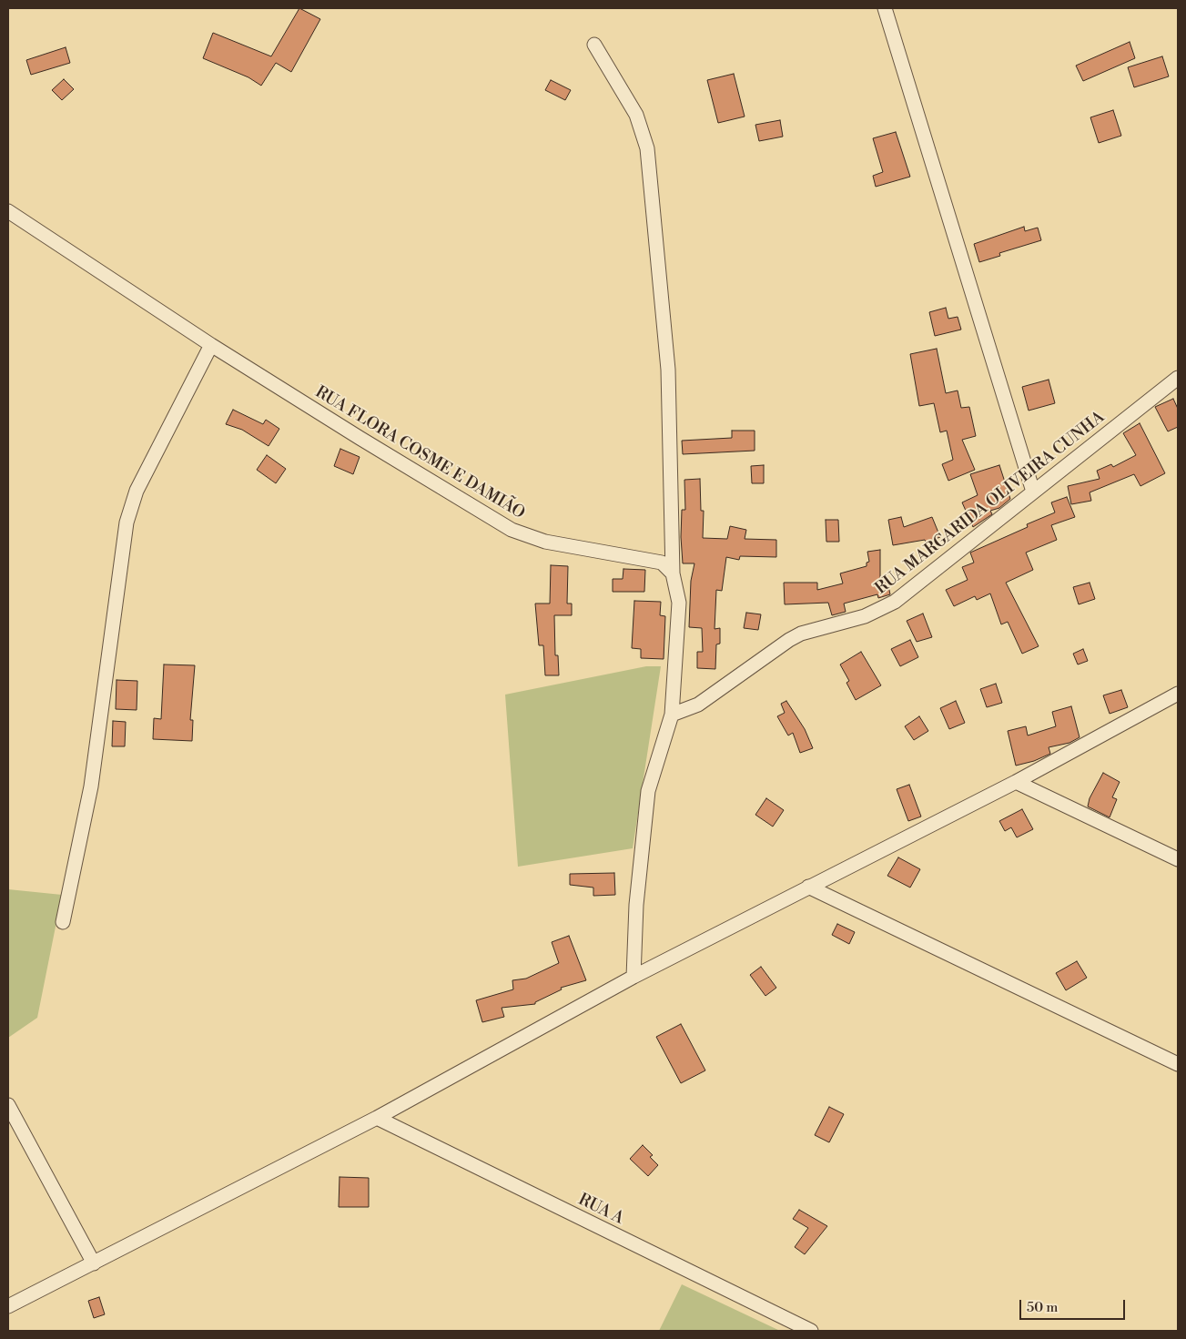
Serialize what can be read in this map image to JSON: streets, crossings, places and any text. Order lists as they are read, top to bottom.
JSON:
{
  "streets": {
    "street": ["RUA FLORA COSME E DAMIÃO", "RUA MARGARIDA OLIVEIRA CUNHA", "RUA A"]
  },
  "scale_bar": "50 m"
}
